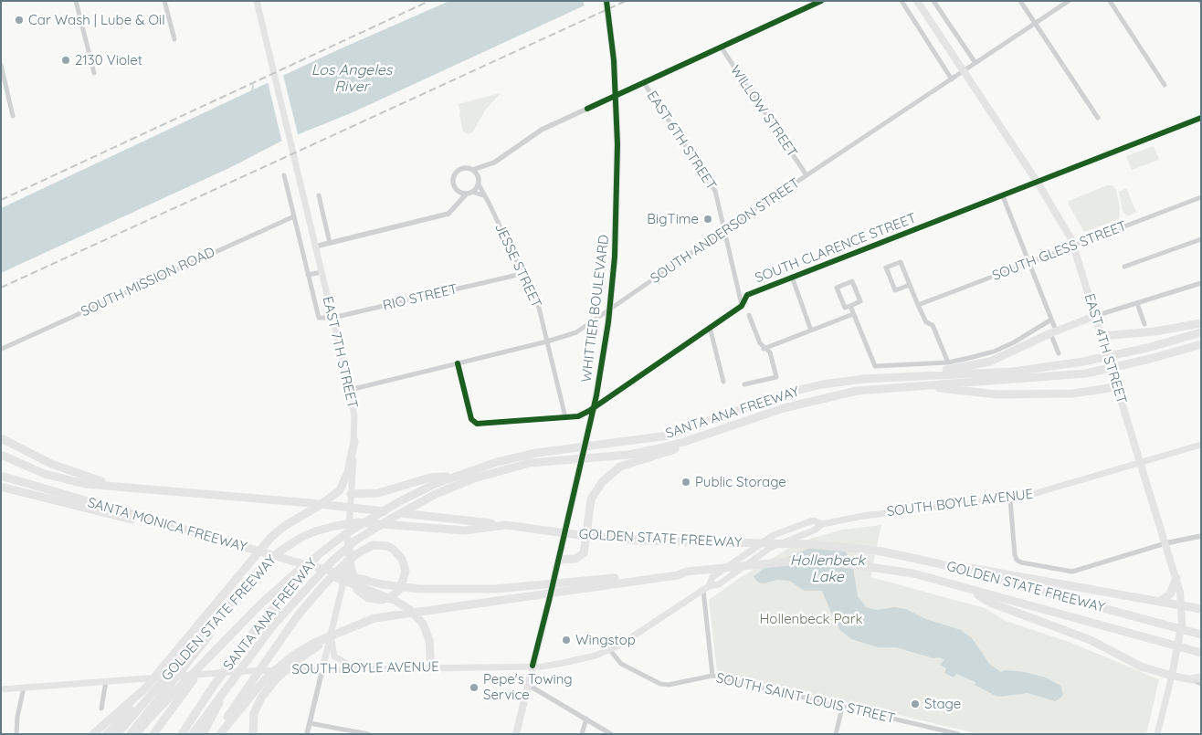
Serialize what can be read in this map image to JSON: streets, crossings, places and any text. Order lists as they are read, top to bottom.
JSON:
{
  "streets": {
    "highway": ["SANTA ANA FREEWAY", "SANTA MONICA FREEWAY", "GOLDEN STATE FREEWAY"],
    "main road": [
      "WHITTIER BOULEVARD",
      "EAST 4TH STREET",
      "EAST 7TH STREET",
      "SOUTH BOYLE AVENUE"
    ],
    "street": [
      "WILLOW STREET",
      "EAST 6TH STREET",
      "SOUTH ANDERSON STREET",
      "SOUTH CLARENCE STREET",
      "SOUTH GLESS STREET",
      "JESSE STREET",
      "SOUTH MISSION ROAD",
      "RIO STREET",
      "SOUTH SAINT LOUIS STREET"
    ]
  },
  "crossings": [
    ["WILLOW STREET", "SOUTH ANDERSON STREET"],
    ["EAST 6TH STREET", "SOUTH ANDERSON STREET"],
    ["EAST 6TH STREET", "SOUTH CLARENCE STREET"],
    ["SOUTH ANDERSON STREET", "SOUTH CLARENCE STREET"],
    ["SOUTH ANDERSON STREET", "JESSE STREET"],
    ["SOUTH ANDERSON STREET", "EAST 4TH STREET"],
    ["SOUTH ANDERSON STREET", "EAST 7TH STREET"],
    ["SOUTH CLARENCE STREET", "JESSE STREET"],
    ["SOUTH CLARENCE STREET", "EAST 4TH STREET"],
    ["SOUTH GLESS STREET", "EAST 4TH STREET"],
    ["JESSE STREET", "RIO STREET"],
    ["RIO STREET", "EAST 7TH STREET"],
    ["WHITTIER BOULEVARD", "SOUTH BOYLE AVENUE"],
    ["EAST 4TH STREET", "SOUTH BOYLE AVENUE"],
    ["EAST 7TH STREET", "GOLDEN STATE FREEWAY"],
    ["SOUTH BOYLE AVENUE", "SOUTH SAINT LOUIS STREET"],
    ["SANTA MONICA FREEWAY", "GOLDEN STATE FREEWAY"]
  ],
  "water": ["Los Angeles River", "Hollenbeck Lake"],
  "parks": ["Hollenbeck Park"],
  "places": [
    "Car Wash | Lube & Oil",
    "2130 Violet",
    "BigTime",
    "Public Storage",
    "Wingstop",
    "Pepe's Towing Service",
    "Stage"
  ]
}
